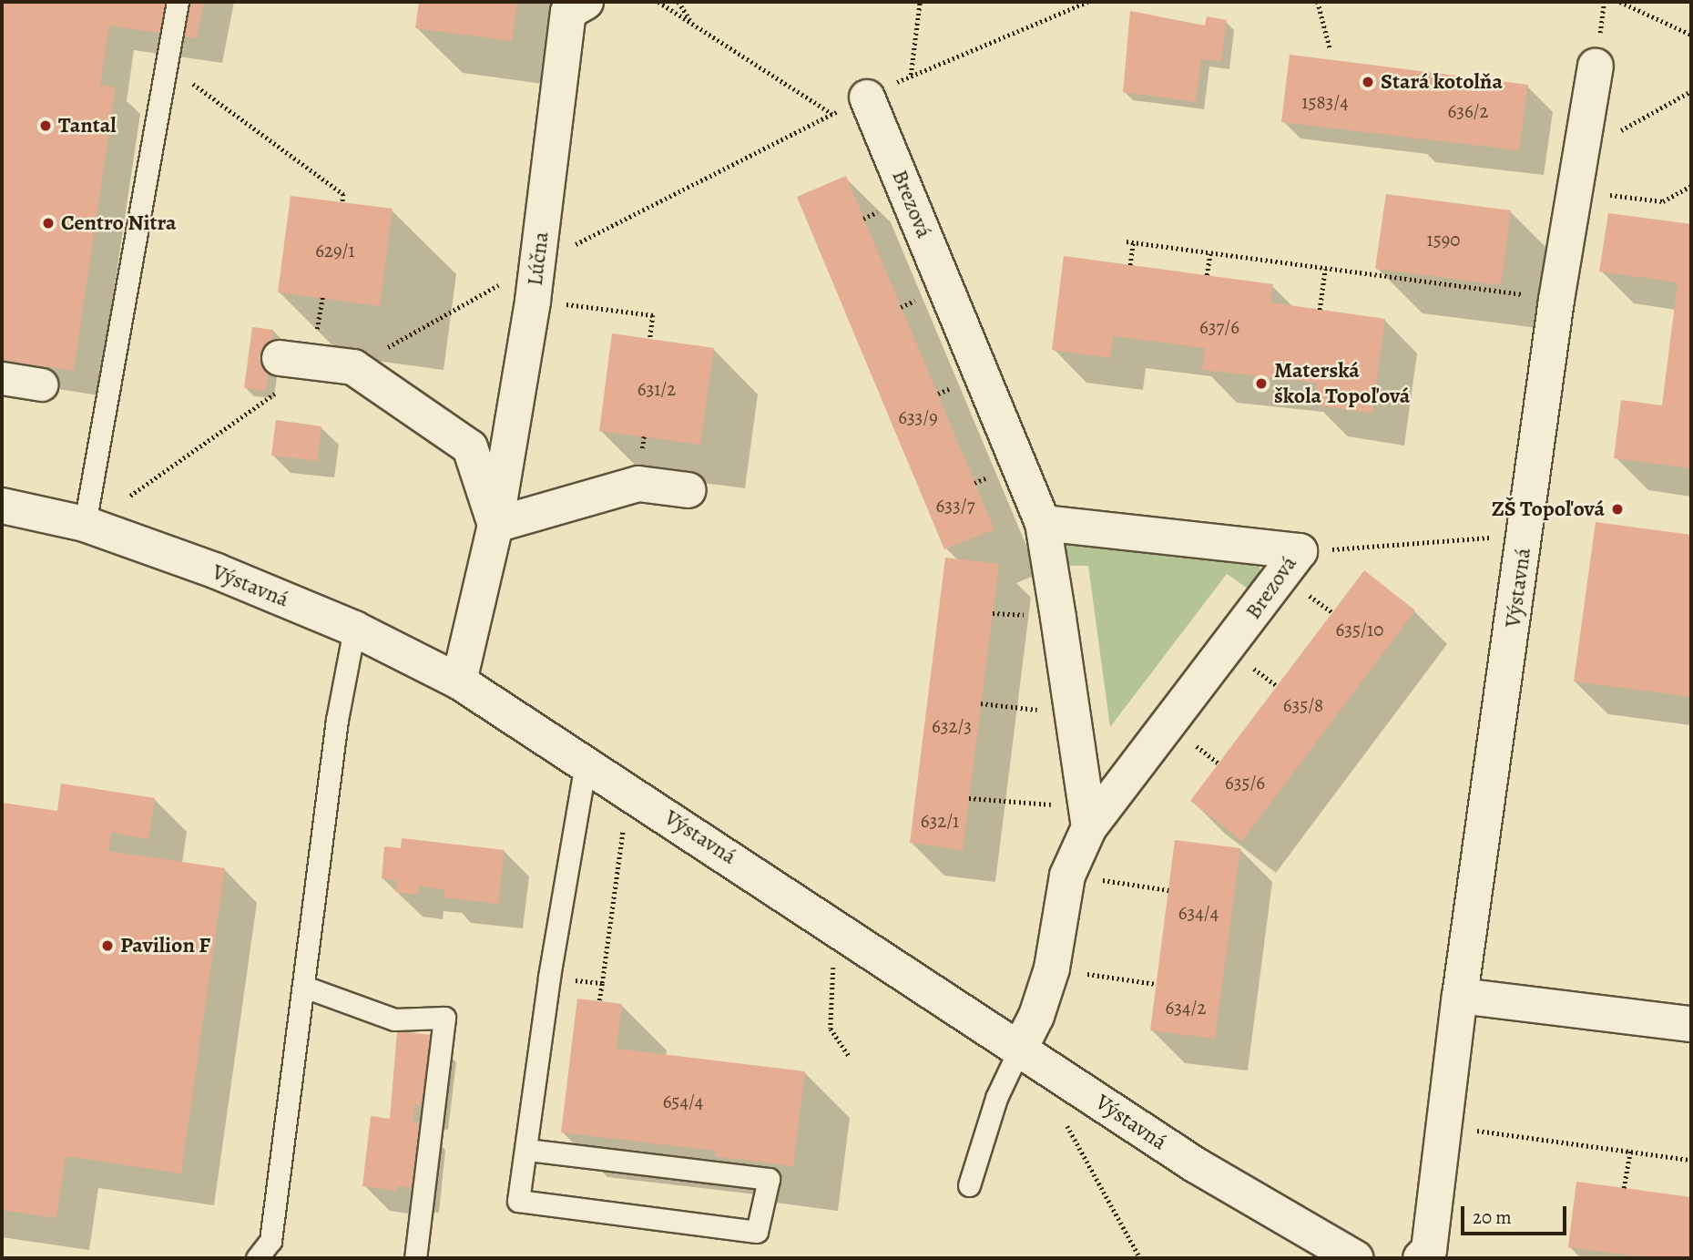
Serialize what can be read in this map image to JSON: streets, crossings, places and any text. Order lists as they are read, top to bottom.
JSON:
{
  "streets": {
    "street": ["Brezová", "Lúčna", "Výstavná"]
  },
  "crossings": [
    ["Brezová", "Výstavná"],
    ["Lúčna", "Výstavná"]
  ],
  "places": [
    "Stará kotolňa",
    "Tantal",
    "Centro Nitra",
    "Materská škola Topoľová",
    "ZŠ Topoľová",
    "Pavilion F"
  ],
  "house_numbers": [
    "1583/4",
    "636/2",
    "1590",
    "629/1",
    "637/6",
    "631/2",
    "633/9",
    "633/7",
    "635/10",
    "635/8",
    "632/3",
    "635/6",
    "632/1",
    "634/4",
    "634/2",
    "654/4"
  ],
  "scale_bar": "20 m"
}
